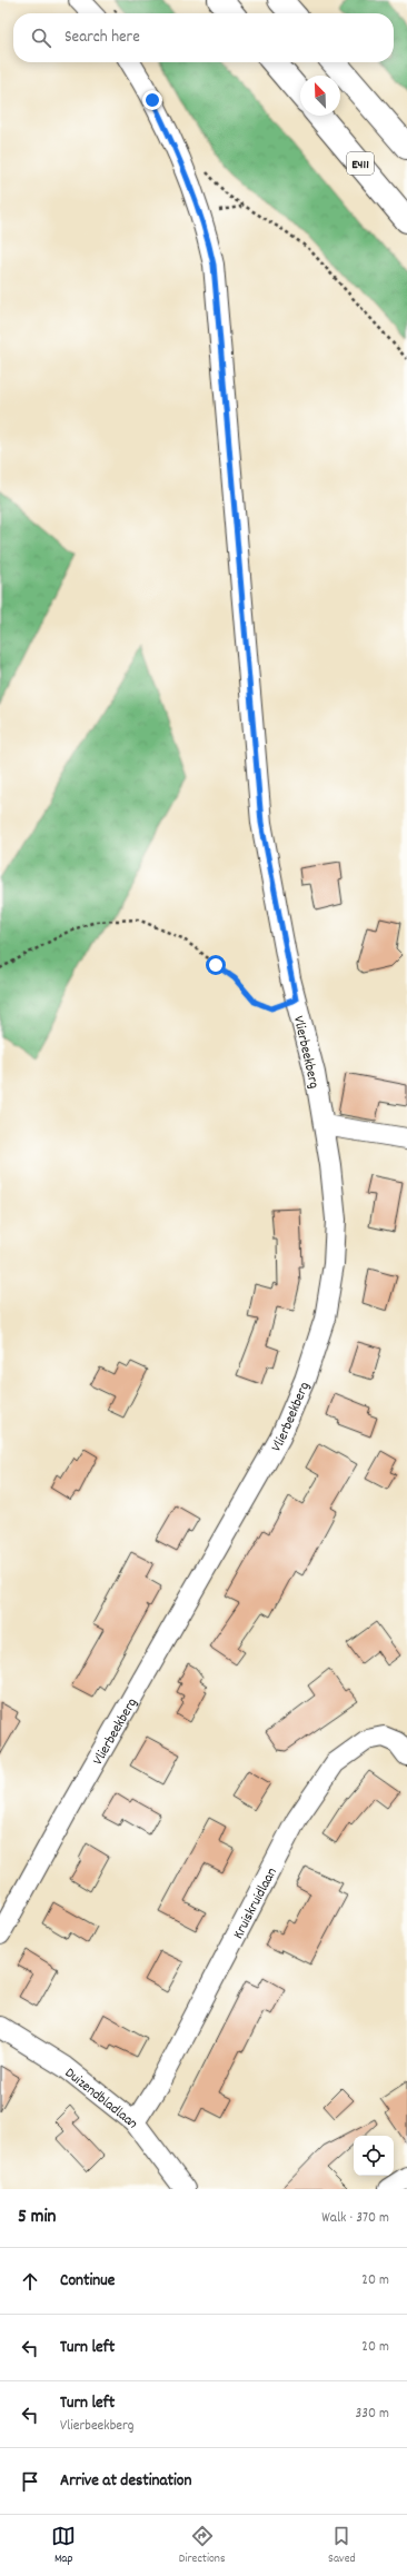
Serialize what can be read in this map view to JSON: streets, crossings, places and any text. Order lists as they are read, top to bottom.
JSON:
{
  "streets": {
    "highway": ["E411"],
    "street": ["Vlierbeekberg", "Kruiskruidlaan", "Duizendbladlaan"]
  },
  "crossings": [
    ["Kruiskruidlaan", "Duizendbladlaan"]
  ],
  "north": "top left",
  "page": {
    "search": "Search here",
    "heading": ["5 min", "Walk · 370 m"],
    "list": [
      ["Continue", "20 m"],
      ["Turn left", "20 m"],
      ["Turn left", "Vlierbeekberg", "330 m"],
      "Arrive at destination"
    ],
    "nav": ["Map", "Directions", "Saved"]
  }
}
